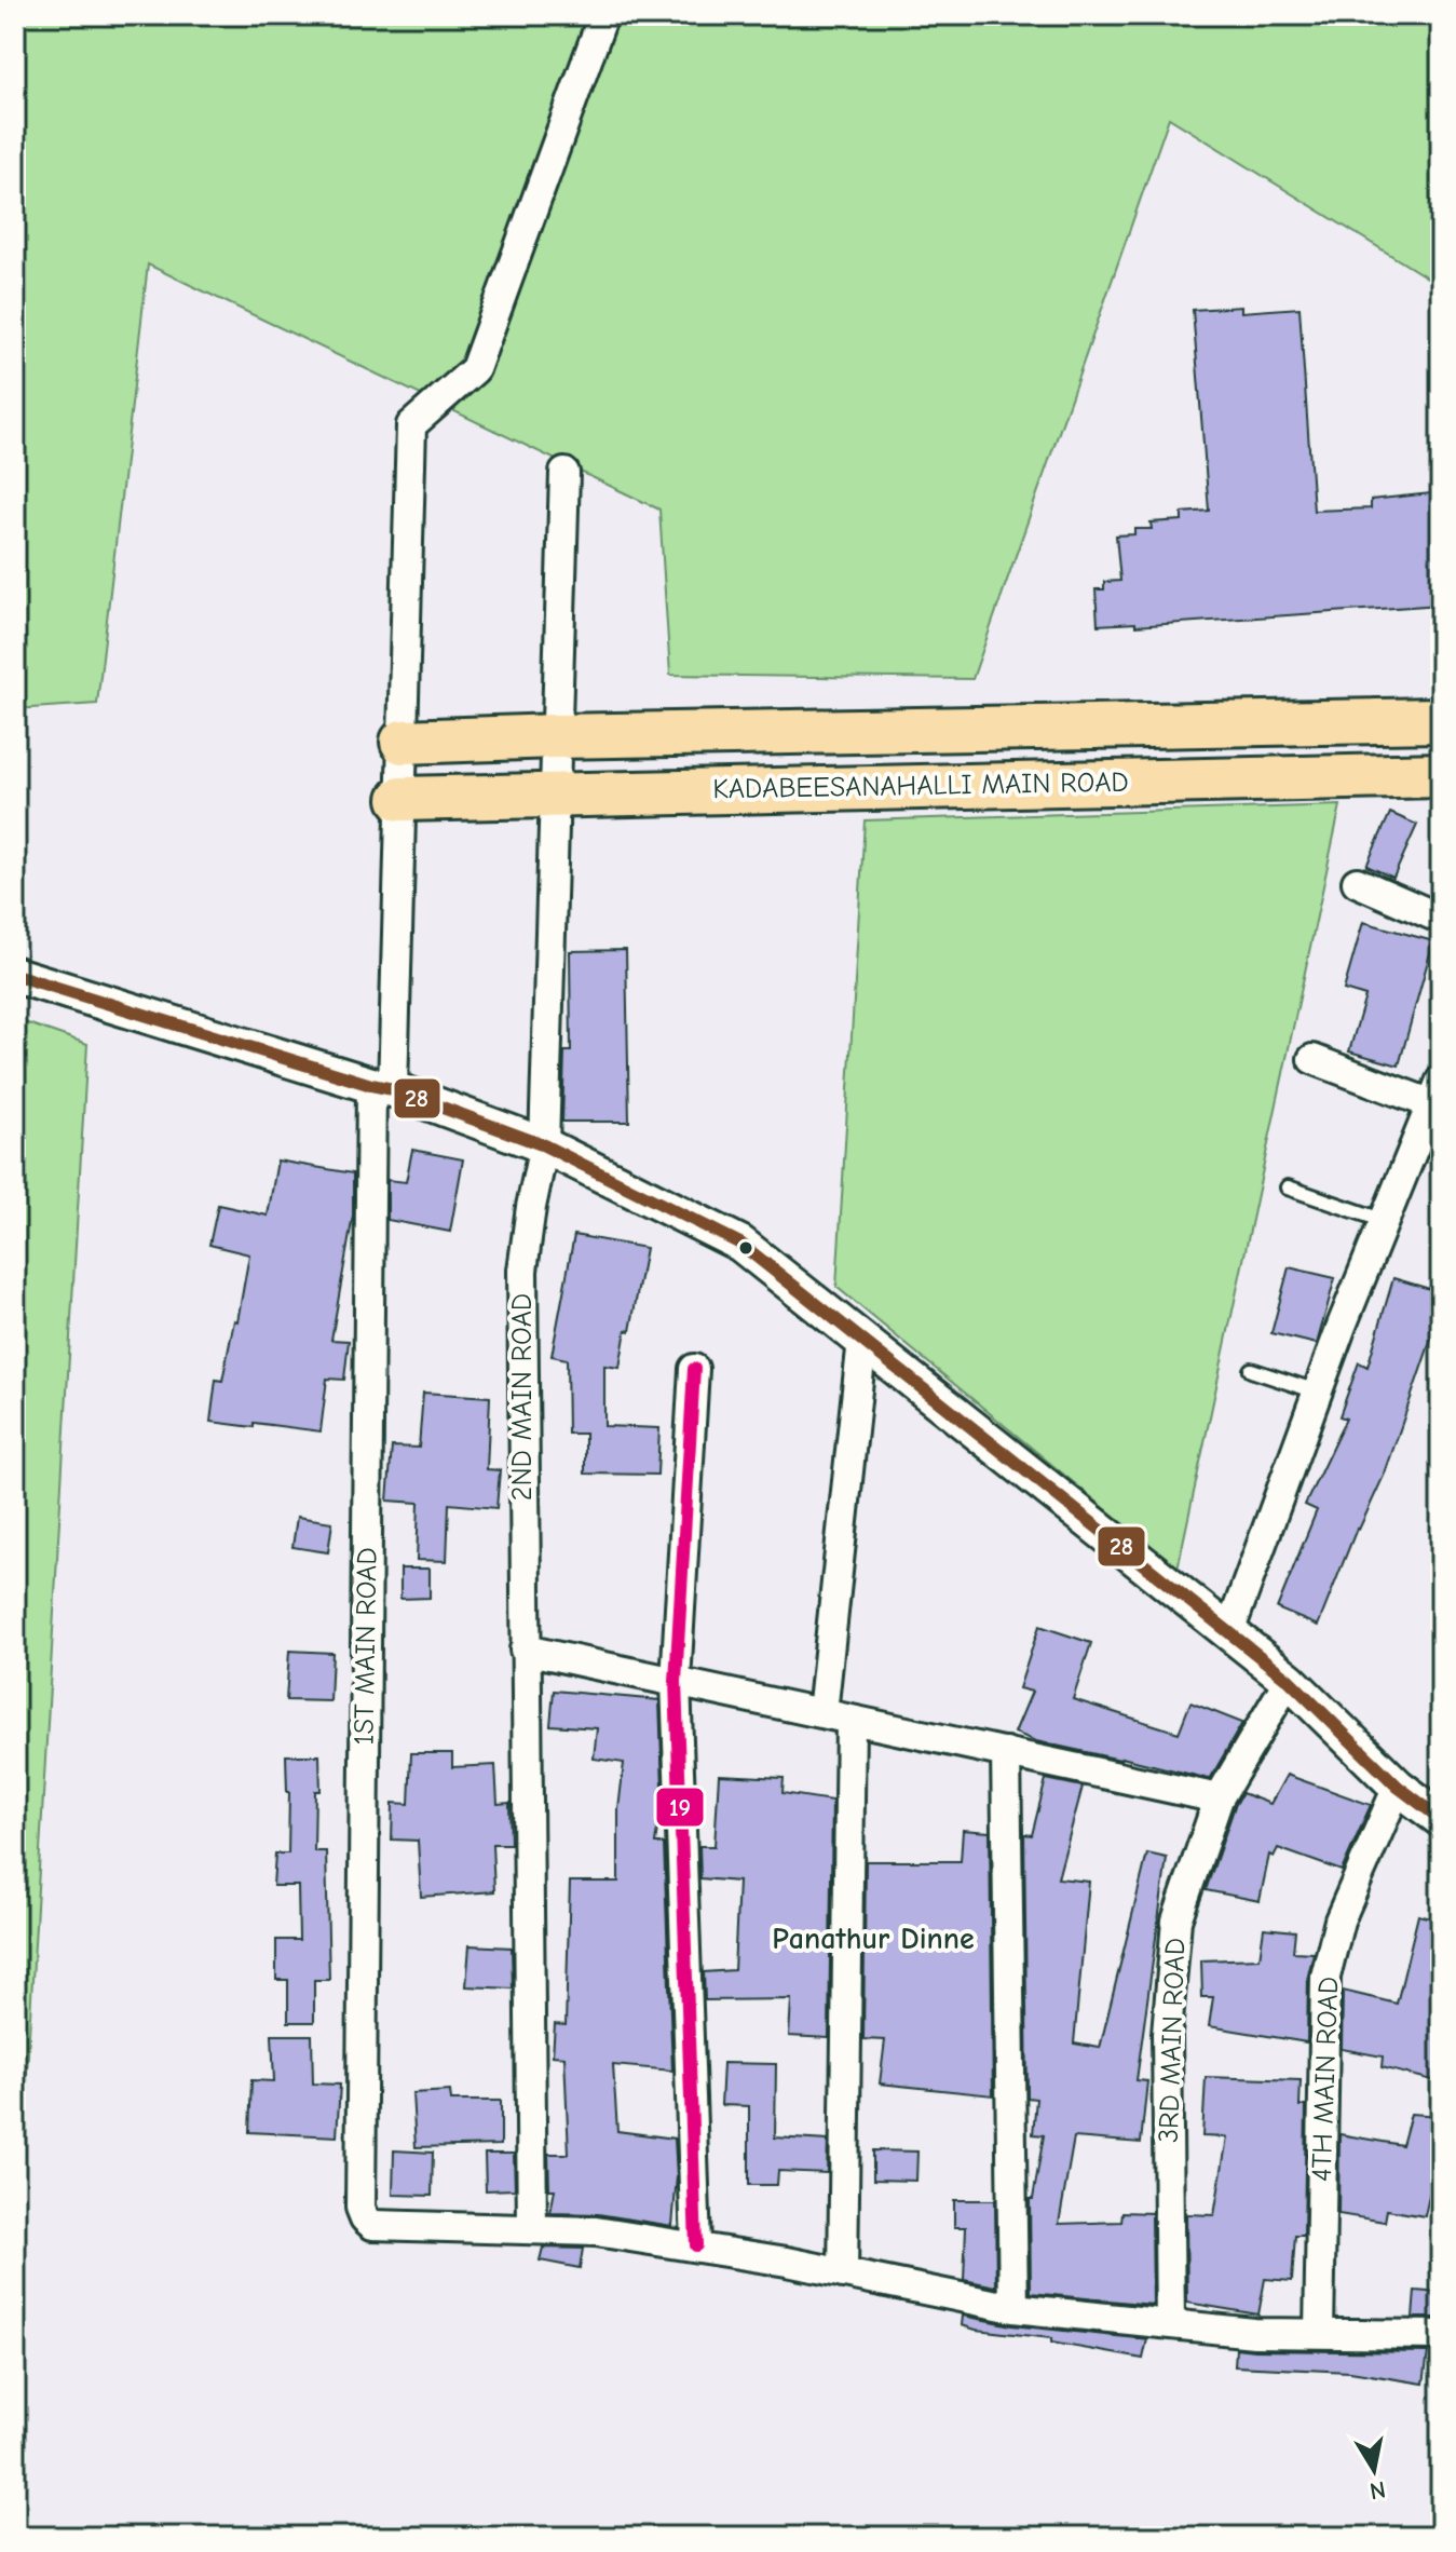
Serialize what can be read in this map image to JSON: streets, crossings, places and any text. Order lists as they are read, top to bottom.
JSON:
{
  "streets": {
    "main road": ["KADABEESANAHALLI MAIN ROAD"],
    "street": [
      "2ND MAIN ROAD",
      "1ST MAIN ROAD",
      "3RD MAIN ROAD",
      "4TH MAIN ROAD"
    ]
  },
  "crossings": [
    ["KADABEESANAHALLI MAIN ROAD", "2ND MAIN ROAD"],
    ["KADABEESANAHALLI MAIN ROAD", "1ST MAIN ROAD"],
    ["2ND MAIN ROAD", "1ST MAIN ROAD"]
  ],
  "districts": ["Panathur Dinne"],
  "lines": ["transit line 28", "transit line 19"],
  "north": "bottom"
}
